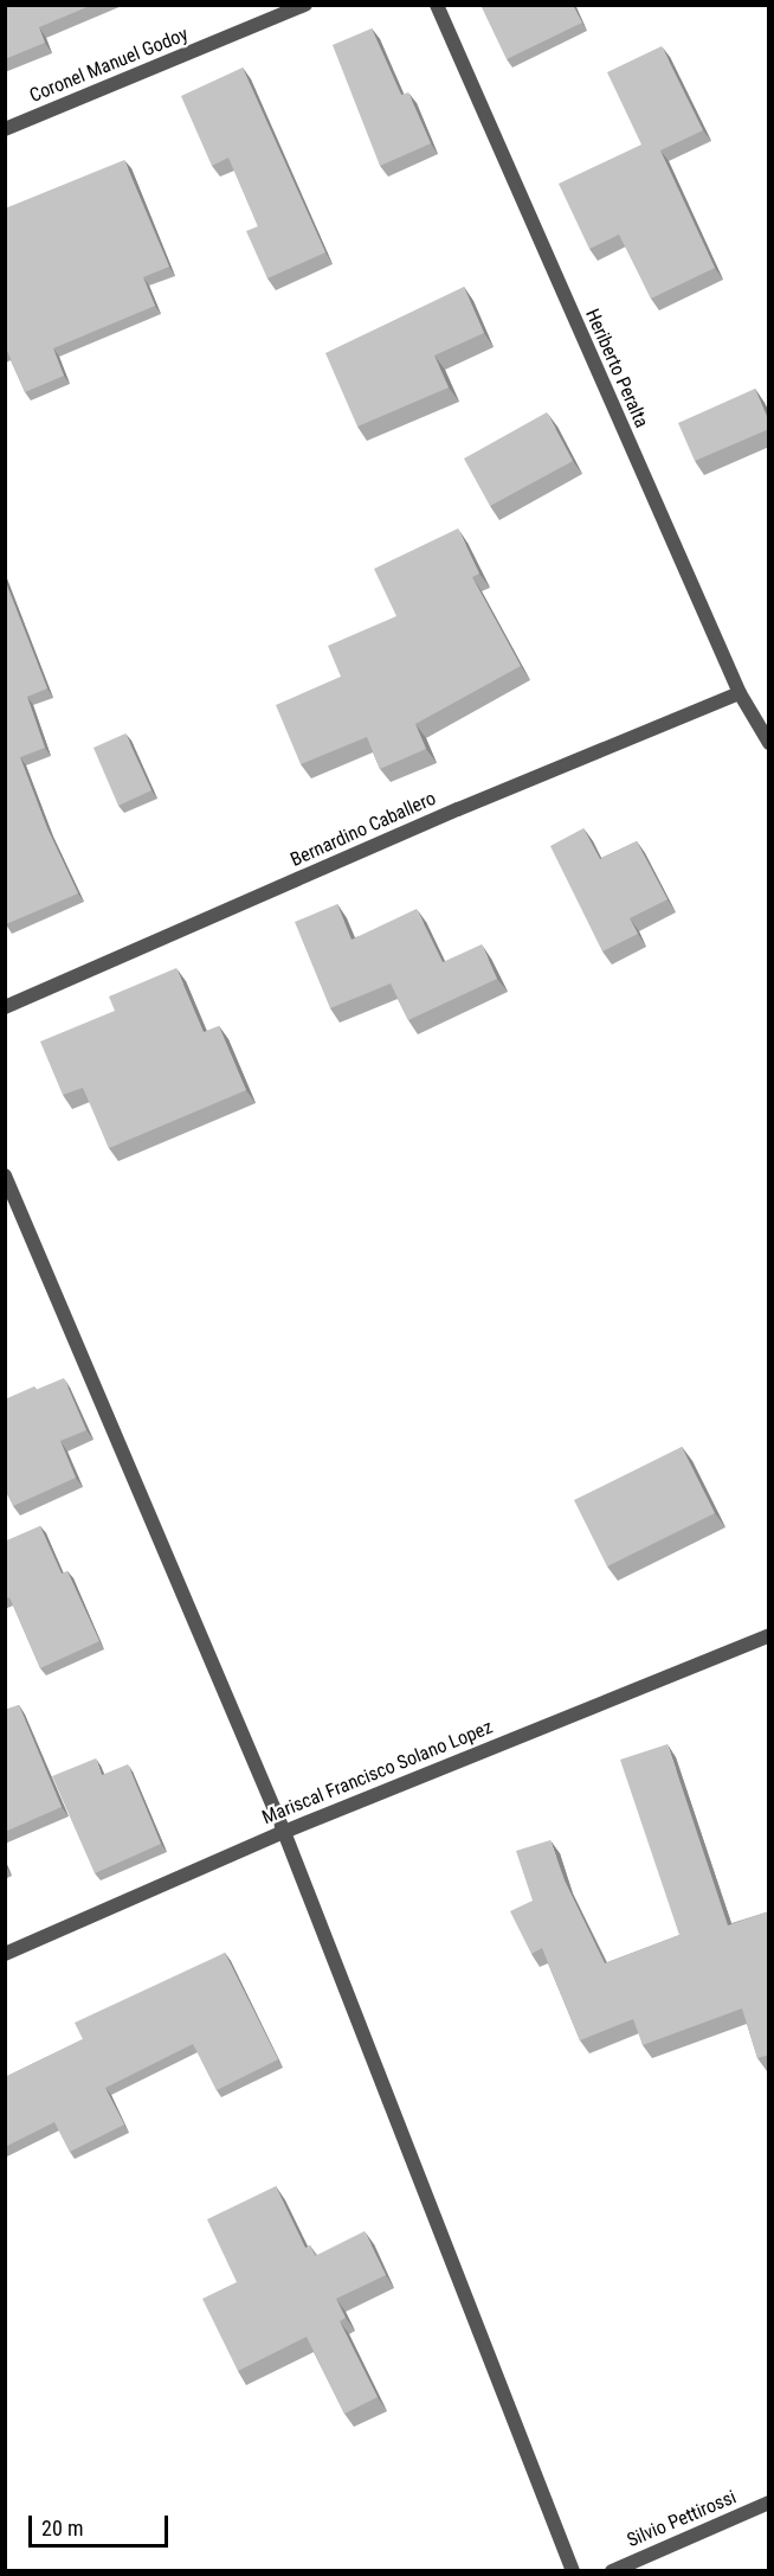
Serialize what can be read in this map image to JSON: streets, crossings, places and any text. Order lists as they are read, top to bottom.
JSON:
{
  "streets": {
    "street": [
      "Coronel Manuel Godoy",
      "Heriberto Peralta",
      "Bernardino Caballero",
      "Mariscal Francisco Solano Lopez",
      "Silvio Pettirossi"
    ]
  },
  "crossings": [
    ["Heriberto Peralta", "Bernardino Caballero"]
  ],
  "scale_bar": "20 m"
}
